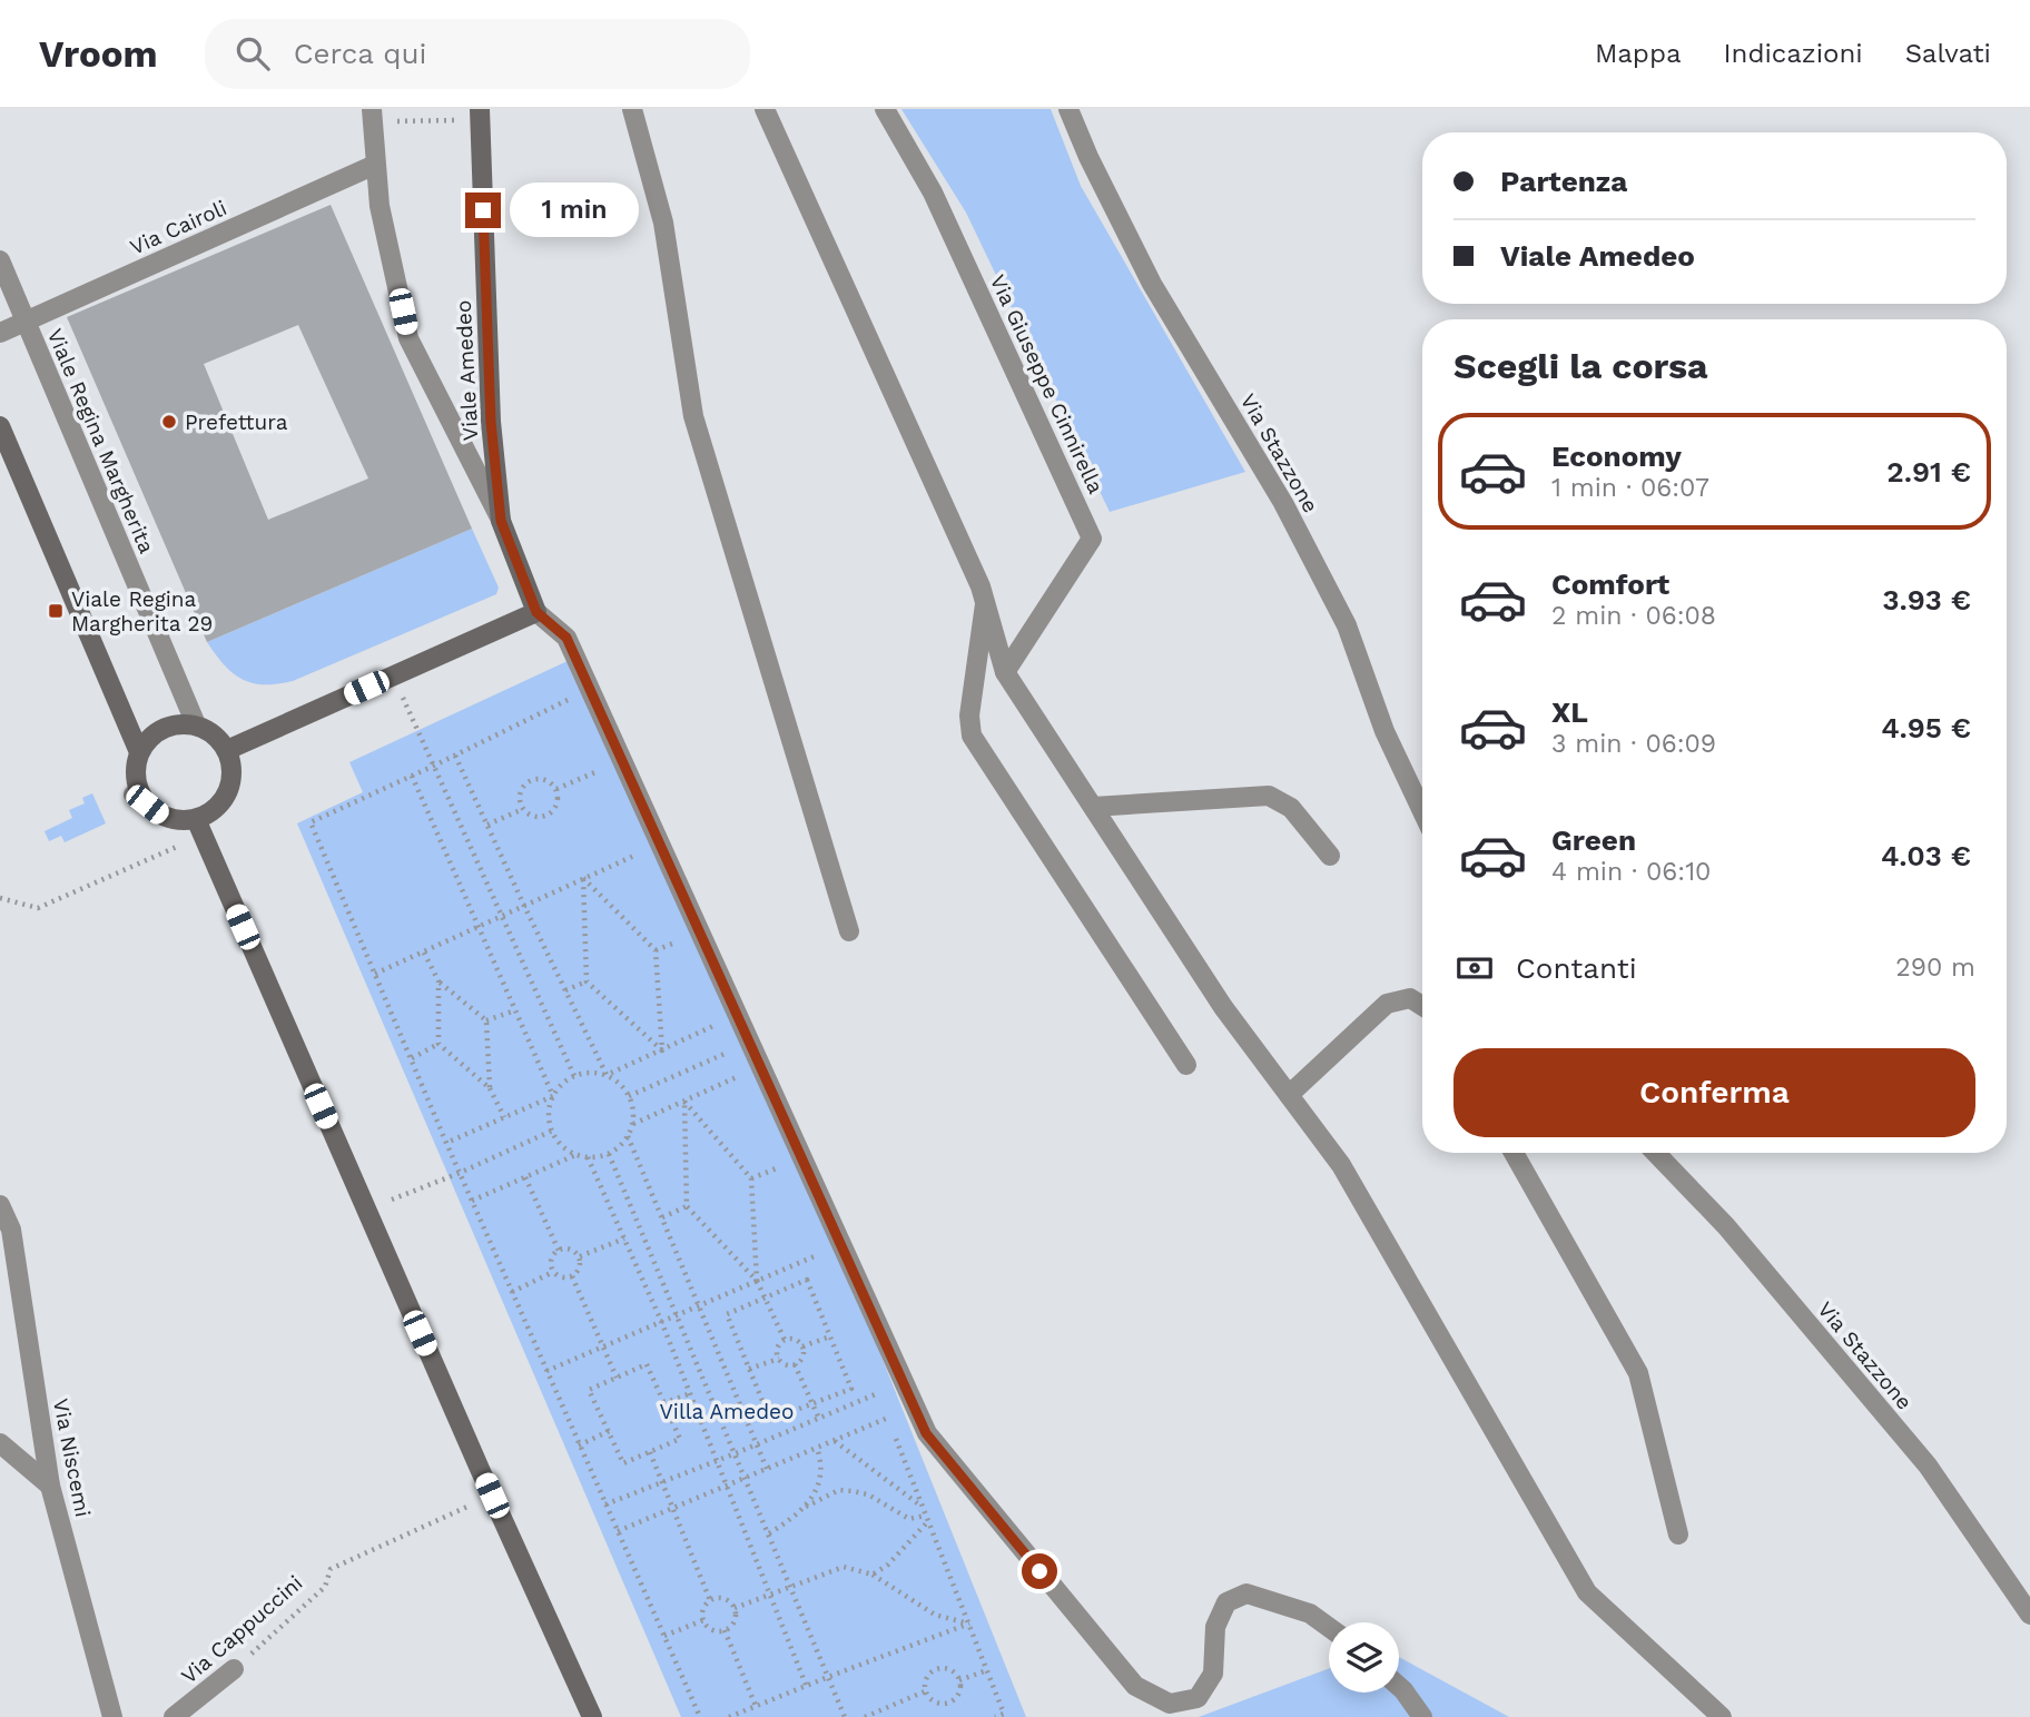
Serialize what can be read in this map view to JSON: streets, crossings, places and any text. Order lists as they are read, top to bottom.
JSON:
{
  "streets": {
    "street": [
      "Via Cairoli",
      "Viale Amedeo",
      "Via Giuseppe Cinnirella",
      "Viale Regina Margherita",
      "Via Stazzone",
      "Via Niscemi",
      "Via Cappuccini"
    ]
  },
  "crossings": [
    ["Via Cairoli", "Viale Regina Margherita"]
  ],
  "parks": ["Villa Amedeo"],
  "places": {
    "other": ["Prefettura"],
    "transit": ["Viale Regina Margherita 29"]
  },
  "page": {
    "header": "Vroom",
    "search": "Cerca qui",
    "nav": ["Mappa", "Indicazioni", "Salvati"],
    "banner": ["Partenza", "Viale Amedeo"],
    "bubble": "1 min",
    "heading": "Scegli la corsa",
    "list": [
      {
        "name": "Economy",
        "note": "1 min · 06:07",
        "value": "2.91 €"
      },
      {
        "name": "Comfort",
        "note": "2 min · 06:08",
        "value": "3.93 €"
      },
      {
        "name": "XL",
        "note": "3 min · 06:09",
        "value": "4.95 €"
      },
      {
        "name": "Green",
        "note": "4 min · 06:10",
        "value": "4.03 €"
      }
    ],
    "pay": ["Contanti", "290 m"],
    "buttons": "Conferma"
  }
}
